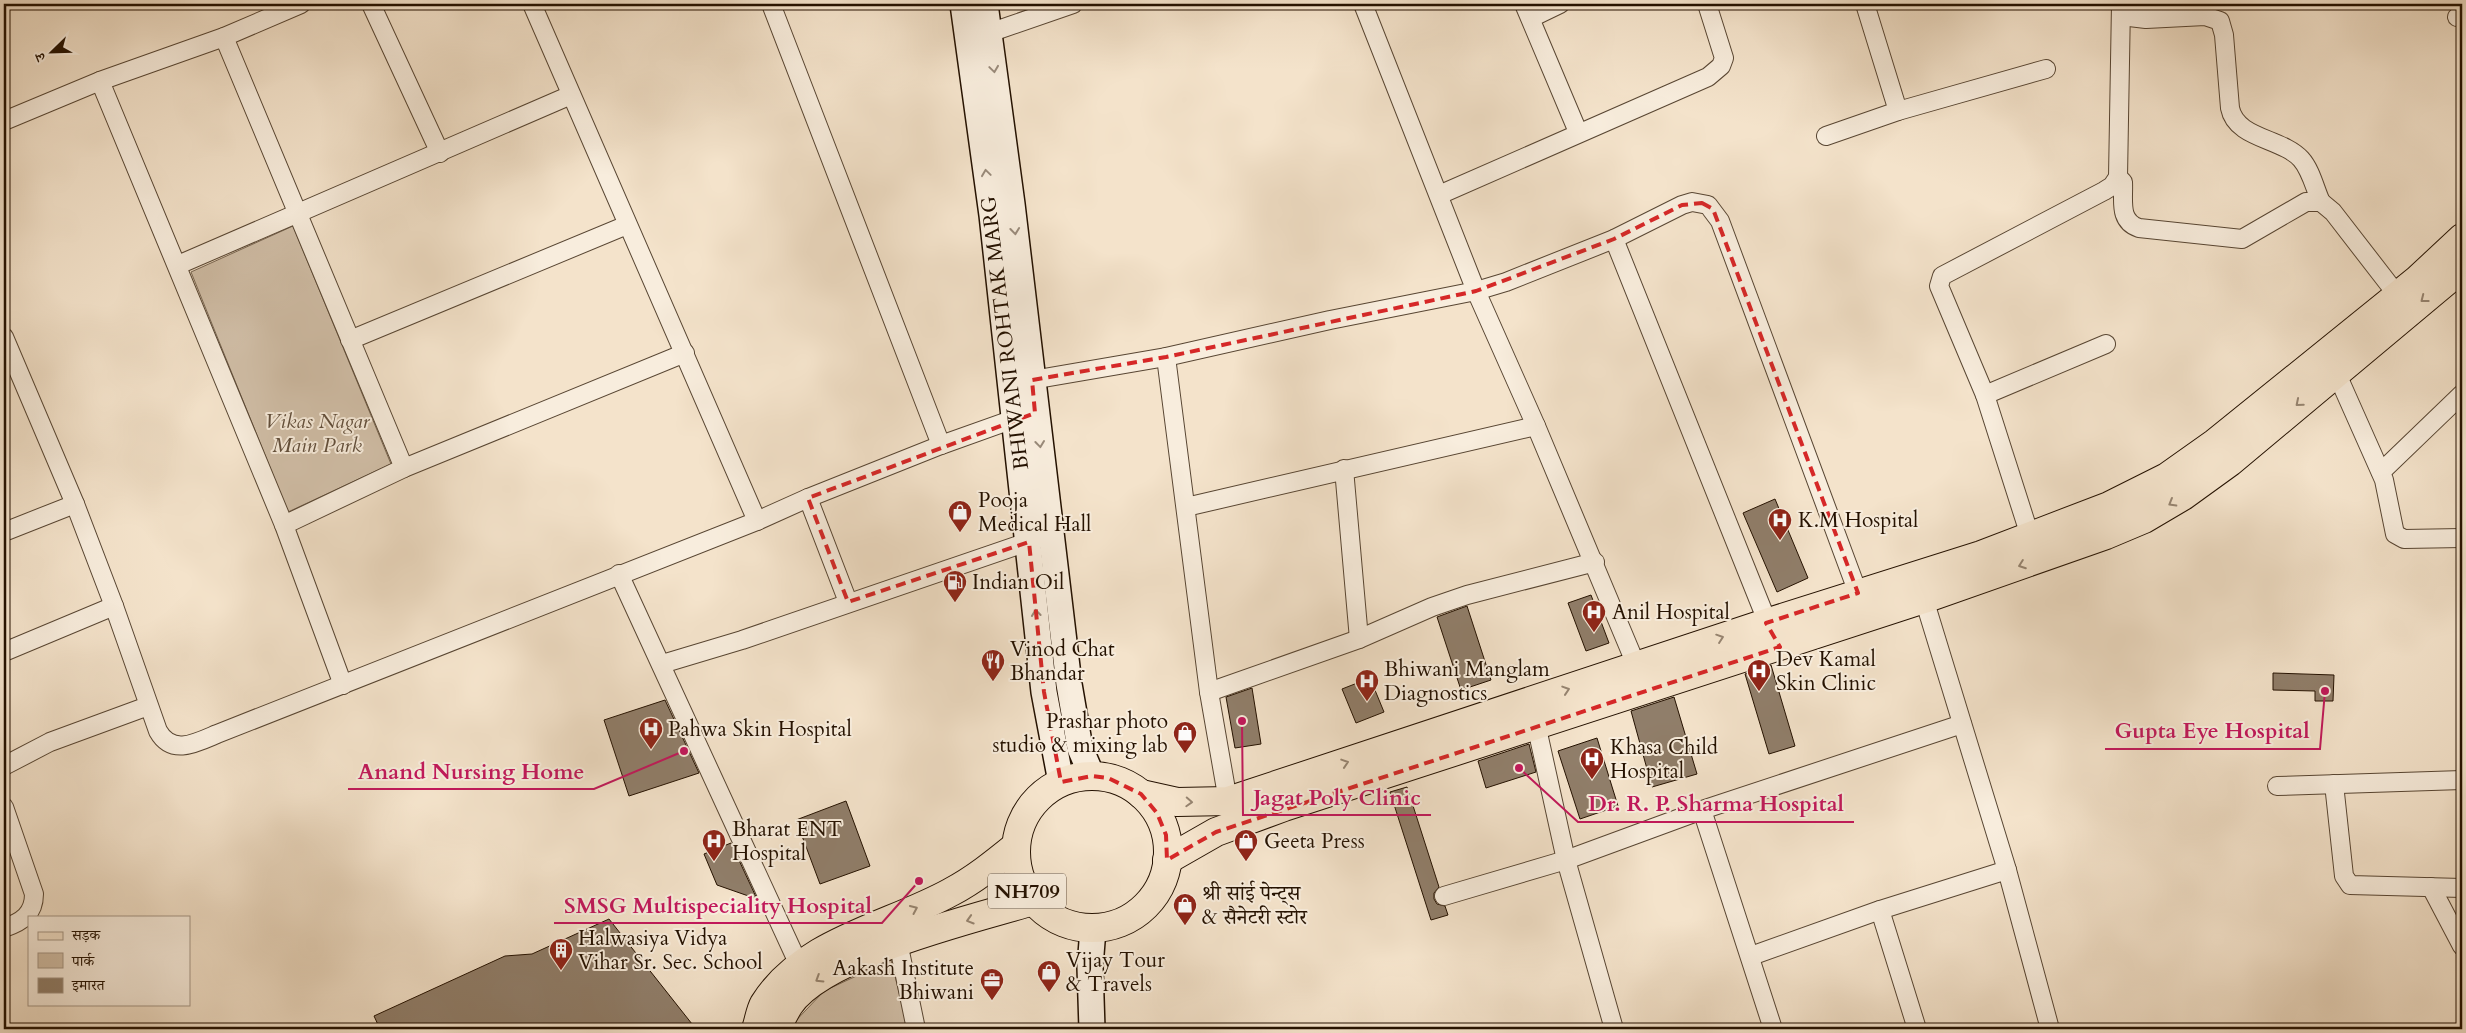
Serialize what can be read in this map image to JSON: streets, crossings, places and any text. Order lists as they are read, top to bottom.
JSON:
{
  "streets": {
    "main road": ["BHIWANI ROHTAK MARG", "NH709"]
  },
  "crossings": [
    ["BHIWANI ROHTAK MARG", "NH709"]
  ],
  "parks": ["Vikas Nagar Main Park"],
  "places": {
    "shop": [
      "Pooja Medical Hall",
      "Prashar photo studio & mixing lab",
      "Geeta Press",
      "श्री सांई पेन्ट्स & सैनेटरी स्टोर",
      "Vijay Tour & Travels"
    ],
    "hospital": [
      "K.M Hospital",
      "Anil Hospital",
      "Dev Kamal Skin Clinic",
      "Bhiwani Manglam Diagnostics",
      "Pahwa Skin Hospital",
      "Khasa Child Hospital",
      "Bharat ENT Hospital"
    ],
    "fuel station": ["Indian Oil"],
    "restaurant": ["Vinod Chat Bhandar"],
    "other": [
      "Gupta Eye Hospital",
      "Jagat Poly Clinic",
      "Anand Nursing Home",
      "Dr. R. P. Sharma Hospital",
      "SMSG Multispeciality Hospital"
    ],
    "building": ["Halwasiya Vidya Vihar Sr. Sec. School"],
    "office": ["Aakash Institute Bhiwani"]
  },
  "legend": ["सड़क", "पार्क", "इमारत"],
  "north": "bottom left"
}
